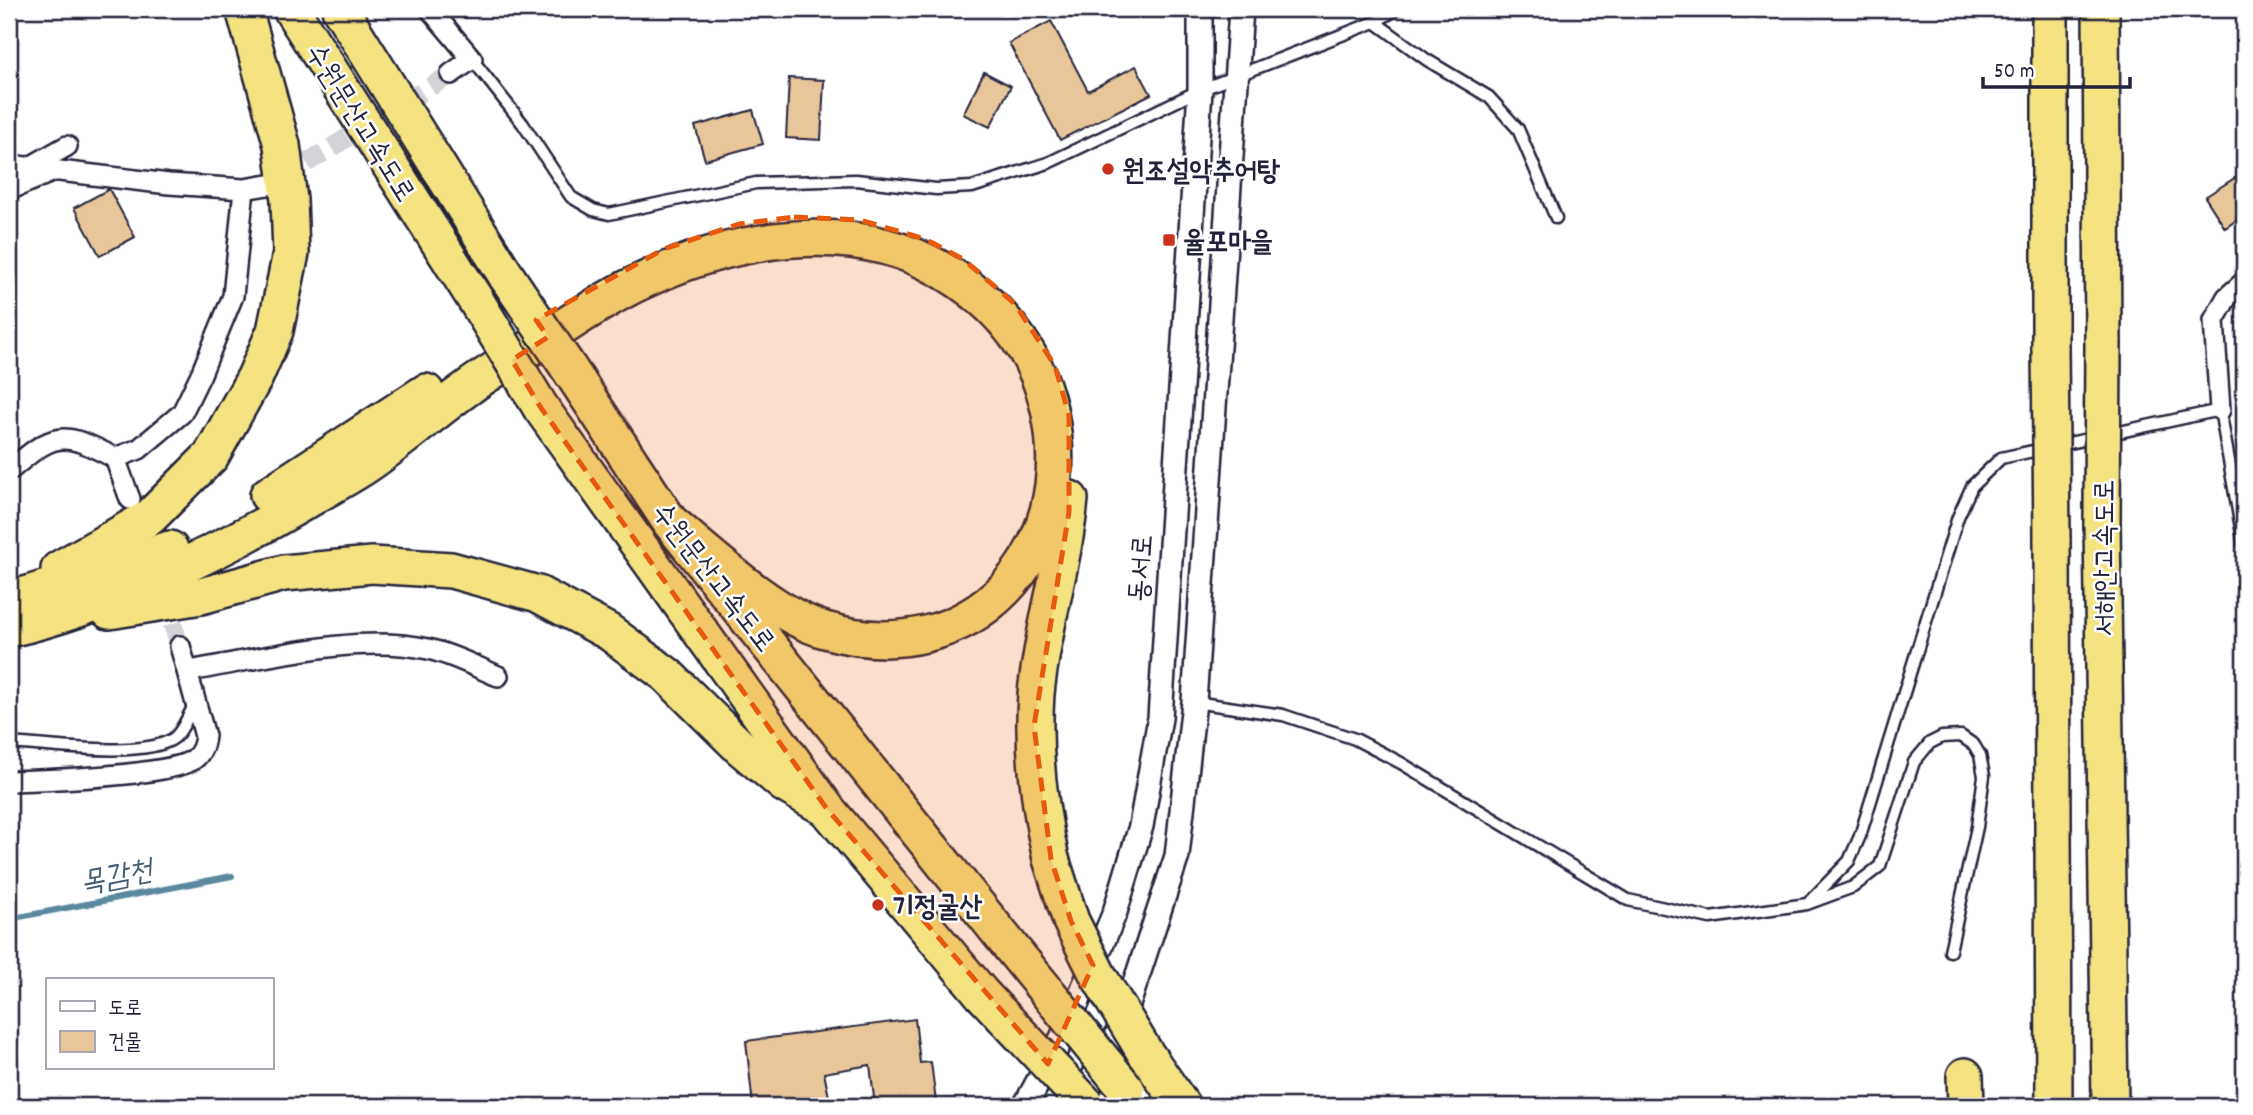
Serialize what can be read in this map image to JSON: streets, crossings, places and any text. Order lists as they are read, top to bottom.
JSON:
{
  "streets": {
    "highway": ["수원문산고속도로", "서해안고속도로"],
    "street": ["동서로"]
  },
  "water": ["목감천"],
  "places": {
    "other": ["원조설악추어탕", "기정굴산"],
    "transit": ["율포마을"]
  },
  "legend": ["도로", "건물"],
  "scale_bar": "50 m"
}
